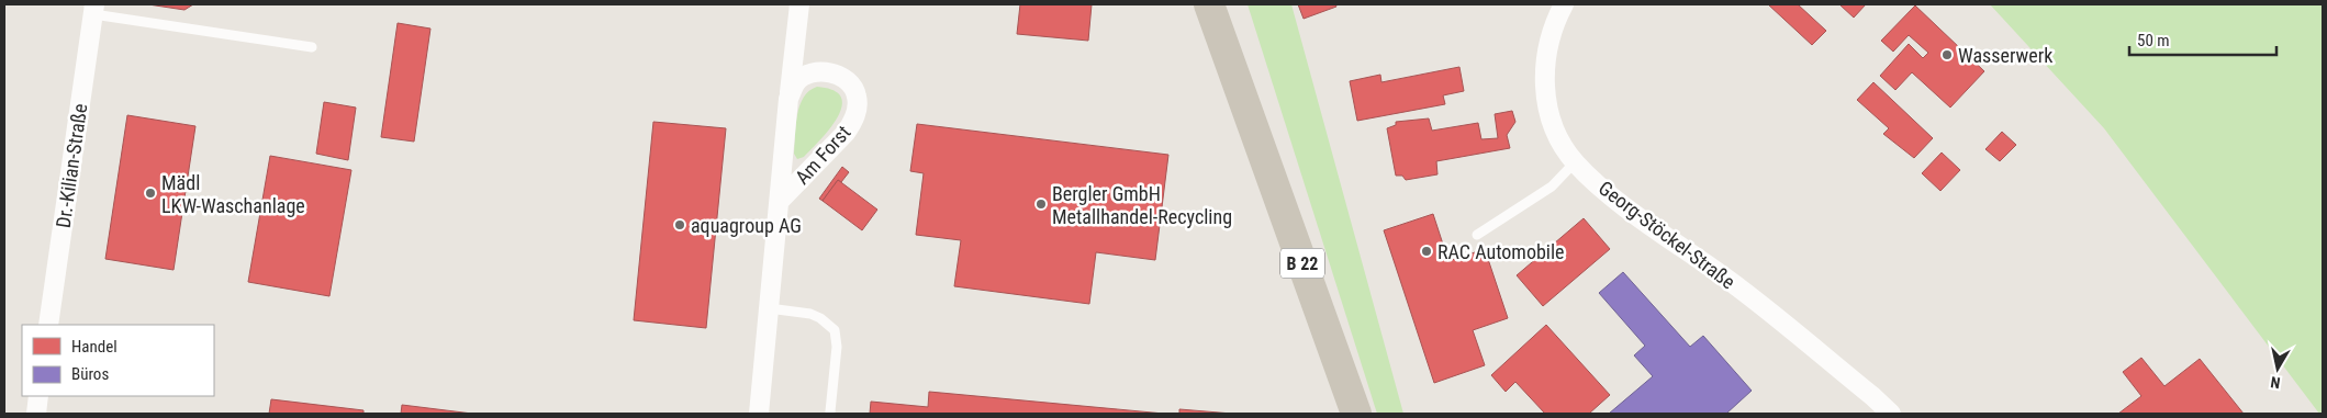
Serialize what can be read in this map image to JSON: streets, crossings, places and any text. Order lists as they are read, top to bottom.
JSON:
{
  "streets": {
    "main road": ["B 22"],
    "street": ["Am Forst", "Dr.-Kilian-Straße", "Georg-Stöckel-Straße"]
  },
  "places": [
    "Wasserwerk",
    "Mädl LKW-Waschanlage",
    "Bergler GmbH Metallhandel-Recycling",
    "aquagroup AG",
    "RAC Automobile"
  ],
  "legend": ["Handel", "Büros"],
  "scale_bar": "50 m",
  "north": "bottom"
}
